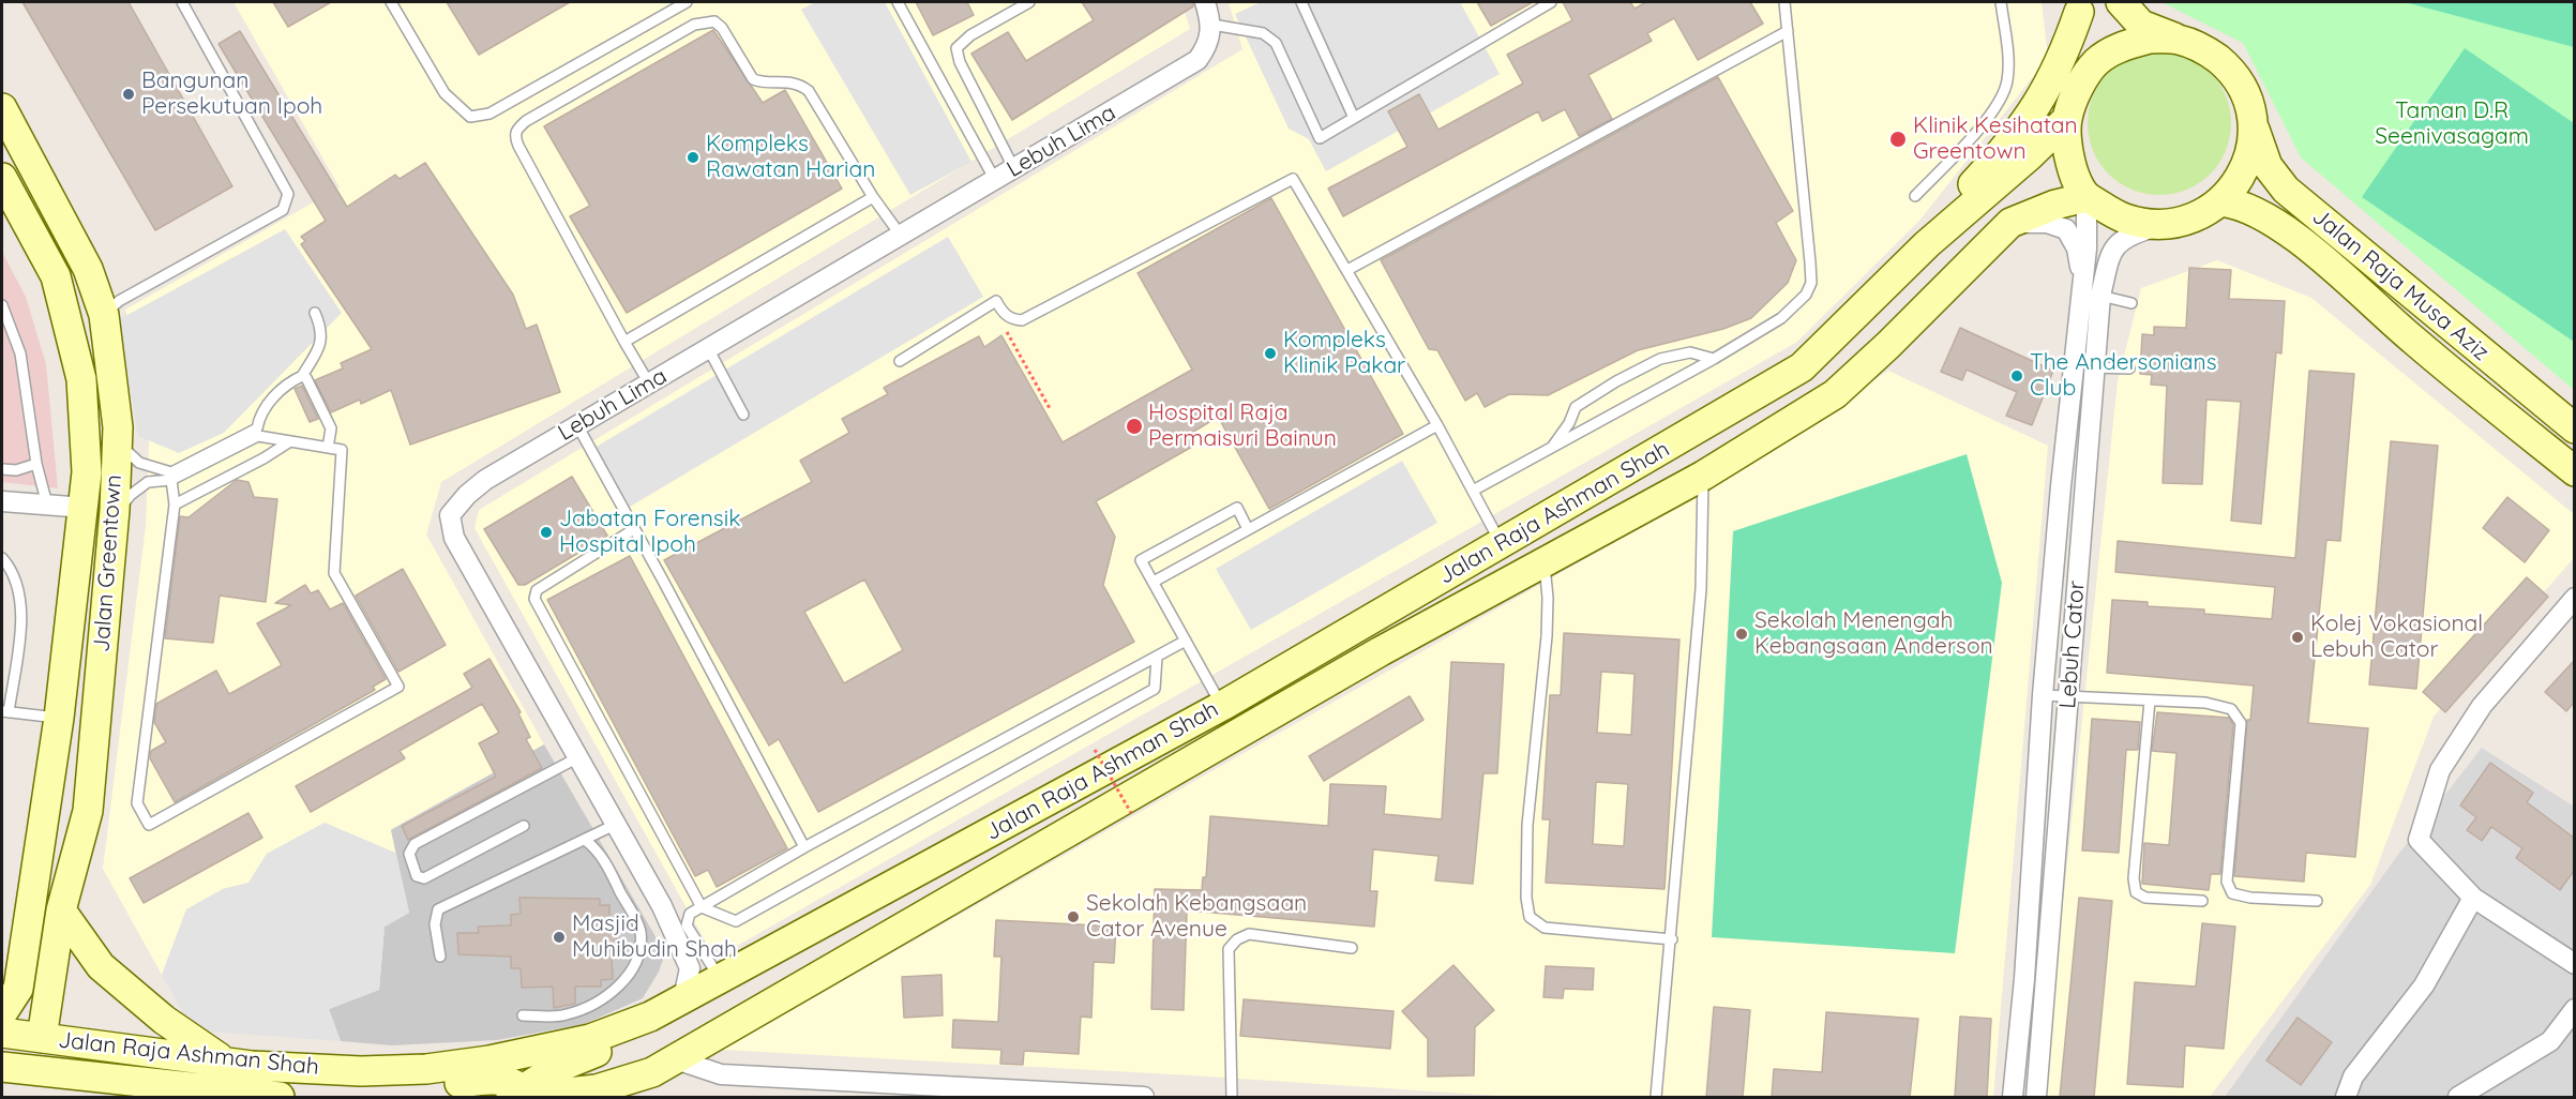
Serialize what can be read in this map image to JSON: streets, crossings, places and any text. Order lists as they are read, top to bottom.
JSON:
{
  "streets": {
    "main road": ["Jalan Raja Musa Aziz", "Jalan Raja Ashman Shah", "Jalan Greentown"],
    "street": ["Lebuh Lima", "Lebuh Cator"]
  },
  "crossings": [
    ["Lebuh Lima", "Jalan Raja Ashman Shah"],
    ["Jalan Raja Musa Aziz", "Jalan Raja Ashman Shah"],
    ["Jalan Raja Musa Aziz", "Lebuh Cator"],
    ["Jalan Raja Ashman Shah", "Jalan Greentown"],
    ["Jalan Raja Ashman Shah", "Lebuh Cator"]
  ],
  "parks": ["Taman D.R Seenivasagam"],
  "places": [
    "Bangunan Persekutuan Ipoh",
    "Klinik Kesihatan Greentown",
    "Kompleks Rawatan Harian",
    "Kompleks Klinik Pakar",
    "The Andersonians Club",
    "Hospital Raja Permaisuri Bainun",
    "Jabatan Forensik Hospital Ipoh",
    "Sekolah Menengah Kebangsaan Anderson",
    "Kolej Vokasional Lebuh Cator",
    "Sekolah Kebangsaan Cator Avenue",
    "Masjid Muhibudin Shah"
  ]
}
